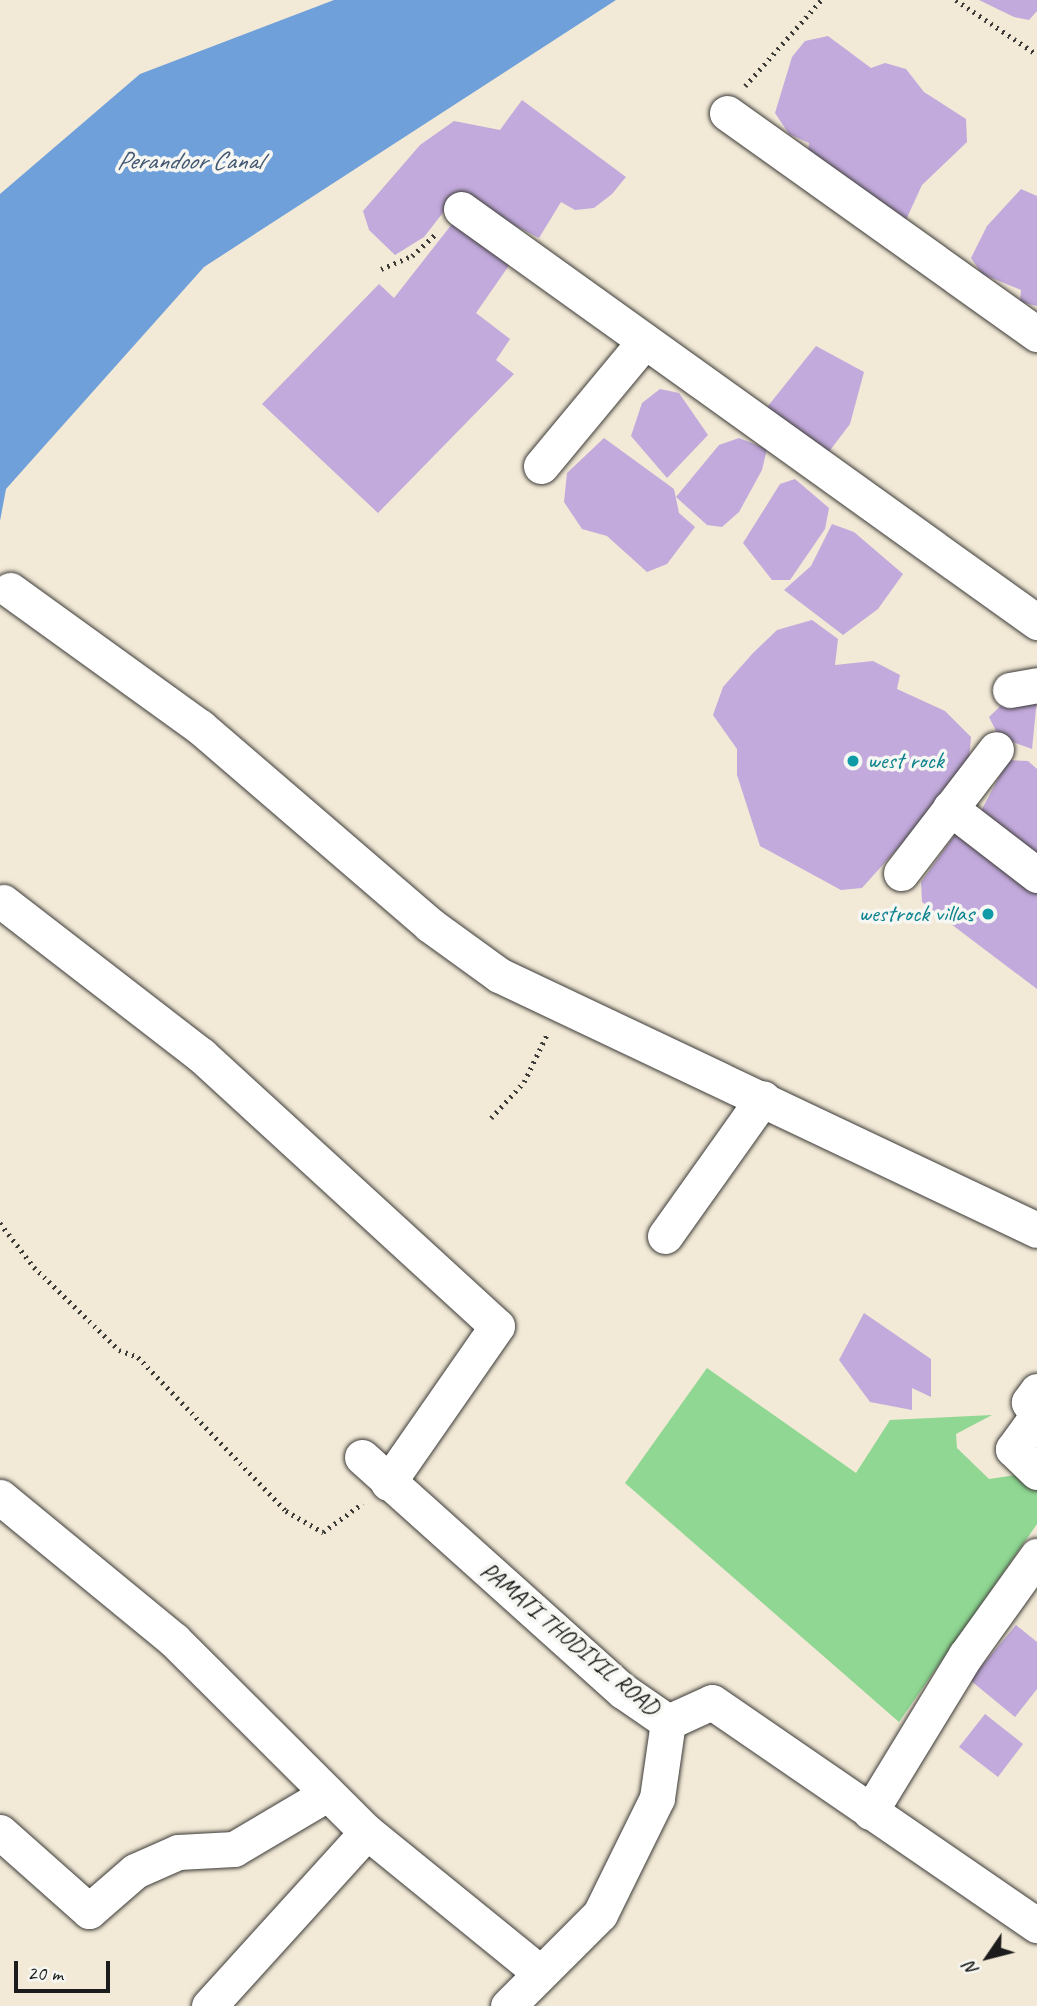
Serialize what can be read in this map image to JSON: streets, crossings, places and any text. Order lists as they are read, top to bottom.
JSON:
{
  "streets": {
    "street": ["PAMATI THODIYIL ROAD"]
  },
  "water": ["Perandoor Canal"],
  "places": ["west rock", "westrock villas"],
  "scale_bar": "20 m",
  "north": "bottom left"
}
